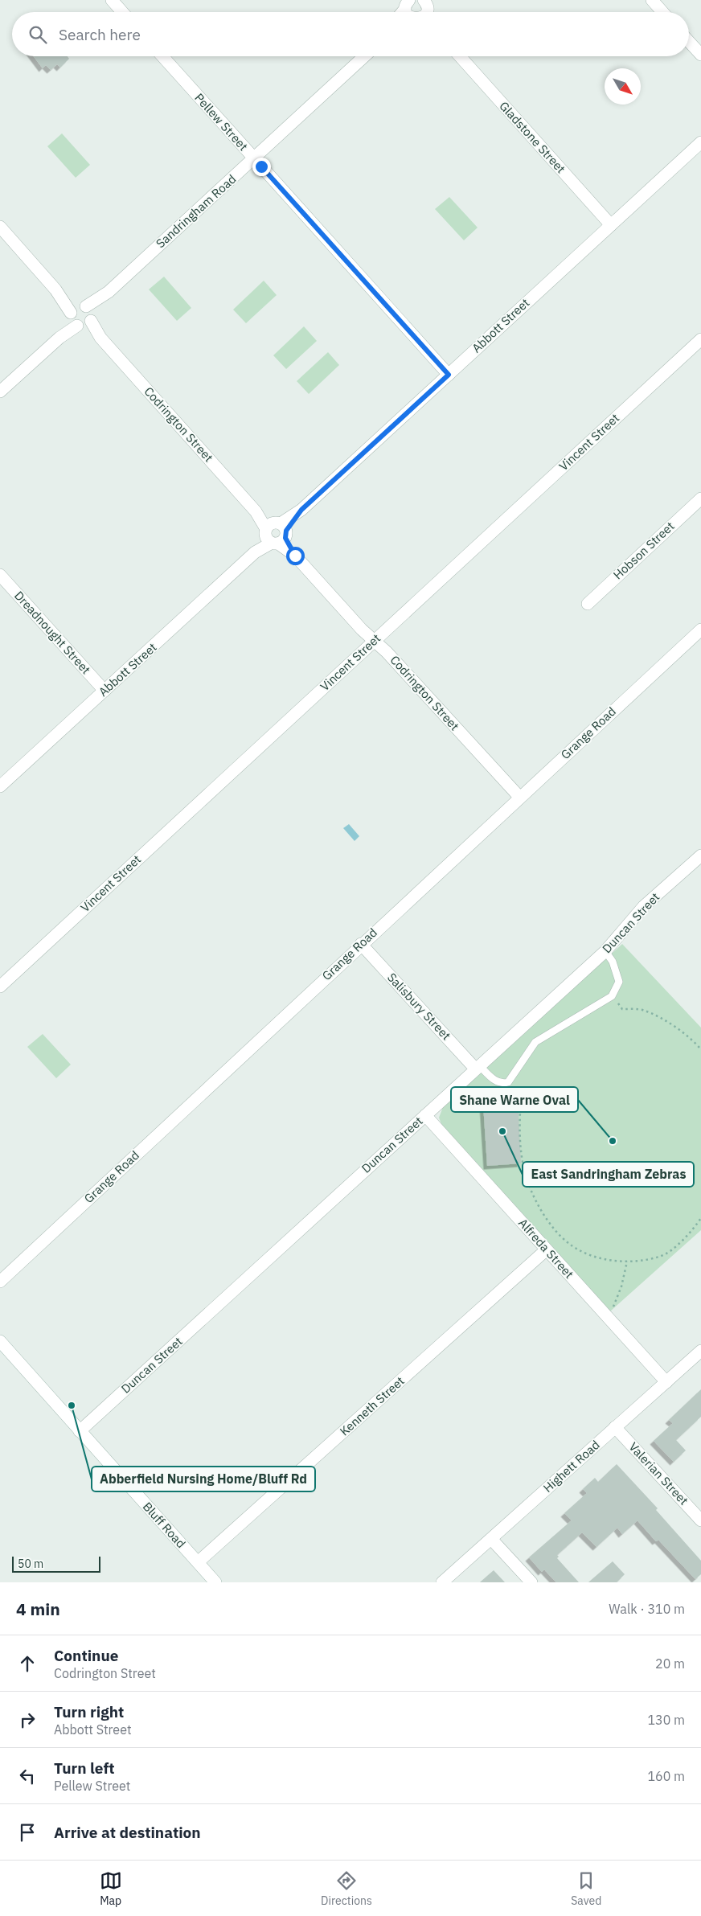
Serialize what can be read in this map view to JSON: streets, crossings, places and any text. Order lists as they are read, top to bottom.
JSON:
{
  "streets": {
    "street": [
      "Pellew Street",
      "Gladstone Street",
      "Sandringham Road",
      "Abbott Street",
      "Codrington Street",
      "Vincent Street",
      "Hobson Street",
      "Dreadnought Street",
      "Grange Road",
      "Duncan Street",
      "Salisbury Street",
      "Alfreda Street",
      "Kenneth Street",
      "Highett Road",
      "Valerian Street",
      "Bluff Road"
    ]
  },
  "crossings": [
    ["Pellew Street", "Sandringham Road"],
    ["Pellew Street", "Abbott Street"],
    ["Gladstone Street", "Abbott Street"],
    ["Sandringham Road", "Codrington Street"],
    ["Abbott Street", "Codrington Street"],
    ["Abbott Street", "Dreadnought Street"],
    ["Codrington Street", "Vincent Street"],
    ["Codrington Street", "Grange Road"],
    ["Grange Road", "Salisbury Street"],
    ["Duncan Street", "Salisbury Street"],
    ["Duncan Street", "Alfreda Street"],
    ["Duncan Street", "Bluff Road"],
    ["Alfreda Street", "Kenneth Street"],
    ["Alfreda Street", "Highett Road"],
    ["Kenneth Street", "Bluff Road"],
    ["Highett Road", "Valerian Street"]
  ],
  "places": ["East Sandringham Zebras", "Shane Warne Oval", "Abberfield Nursing Home/Bluff Rd"],
  "scale_bar": "50 m",
  "north": "bottom right",
  "page": {
    "search": "Search here",
    "scale": "50 m",
    "heading": ["4 min", "Walk · 310 m"],
    "list": [
      ["Continue", "Codrington Street", "20 m"],
      ["Turn right", "Abbott Street", "130 m"],
      ["Turn left", "Pellew Street", "160 m"],
      "Arrive at destination"
    ],
    "nav": ["Map", "Directions", "Saved"]
  }
}
